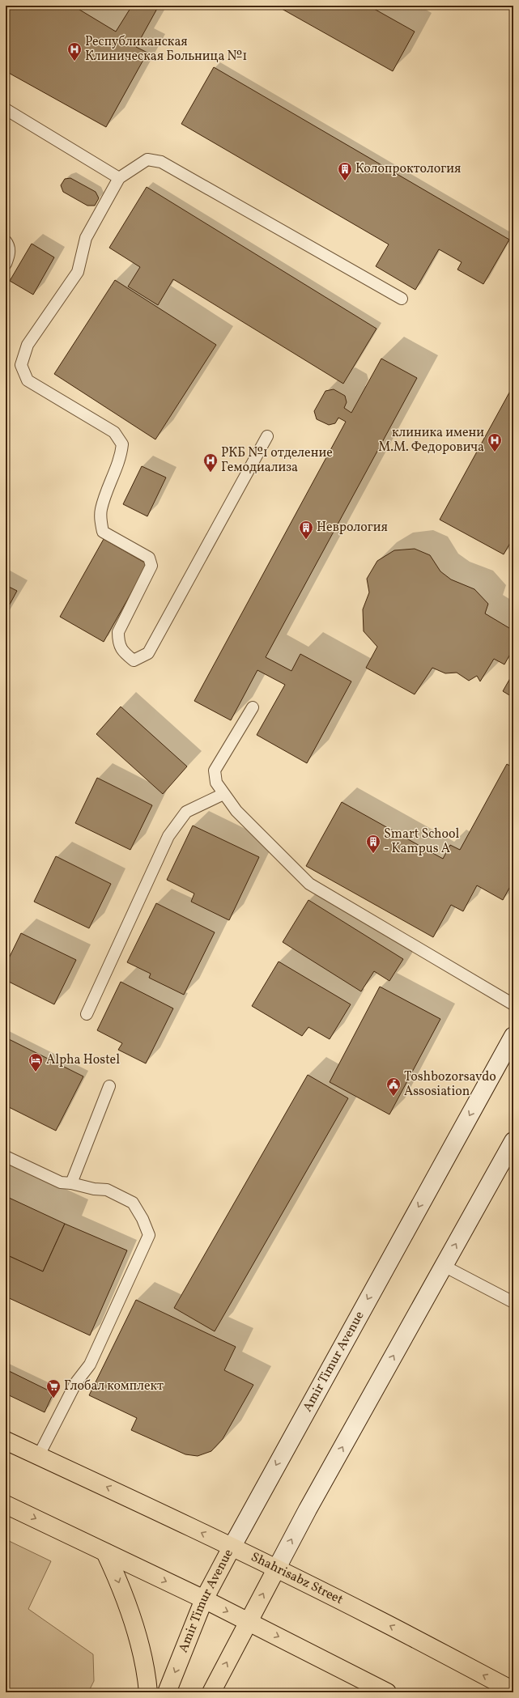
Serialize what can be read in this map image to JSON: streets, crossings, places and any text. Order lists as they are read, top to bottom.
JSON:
{
  "streets": {
    "main road": ["Amir Timur Avenue", "Shahrisabz Street"]
  },
  "crossings": [
    ["Amir Timur Avenue", "Shahrisabz Street"]
  ],
  "places": {
    "hospital": ["Республиканская Клиническая Больница №1", "клиника имени М.М. Федоровича", "РКБ №1 отделение Гемодиализа"],
    "building": ["Колопроктология", "Неврология", "Smart School - Kampus A"],
    "hotel": ["Alpha Hostel"],
    "public building": ["Toshbozorsavdo Assosiation"],
    "supermarket": ["Глобал комплект"]
  }
}
